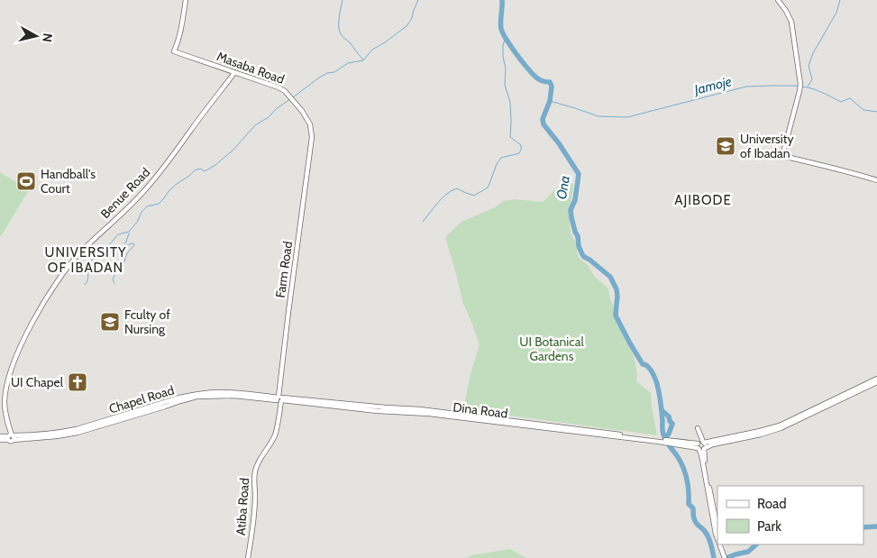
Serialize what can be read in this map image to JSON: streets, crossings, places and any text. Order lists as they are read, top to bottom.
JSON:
{
  "streets": {
    "street": [
      "Masaba Road",
      "Benue Road",
      "Farm Road",
      "Chapel Road",
      "Dina Road",
      "Atiba Road"
    ]
  },
  "crossings": [
    ["Masaba Road", "Benue Road"],
    ["Masaba Road", "Farm Road"],
    ["Benue Road", "Chapel Road"],
    ["Farm Road", "Chapel Road"],
    ["Farm Road", "Dina Road"],
    ["Farm Road", "Atiba Road"],
    ["Chapel Road", "Dina Road"],
    ["Chapel Road", "Atiba Road"],
    ["Dina Road", "Atiba Road"]
  ],
  "districts": ["AJIBODE", "UNIVERSITY OF IBADAN"],
  "water": ["Jamoje", "Ona"],
  "parks": ["UI Botanical Gardens"],
  "places": {
    "school or university": ["University of Ibadan", "Fculty of Nursing"],
    "sports": ["Handball's Court"],
    "church": ["UI Chapel"]
  },
  "legend": ["Road", "Park"],
  "north": "right"
}
